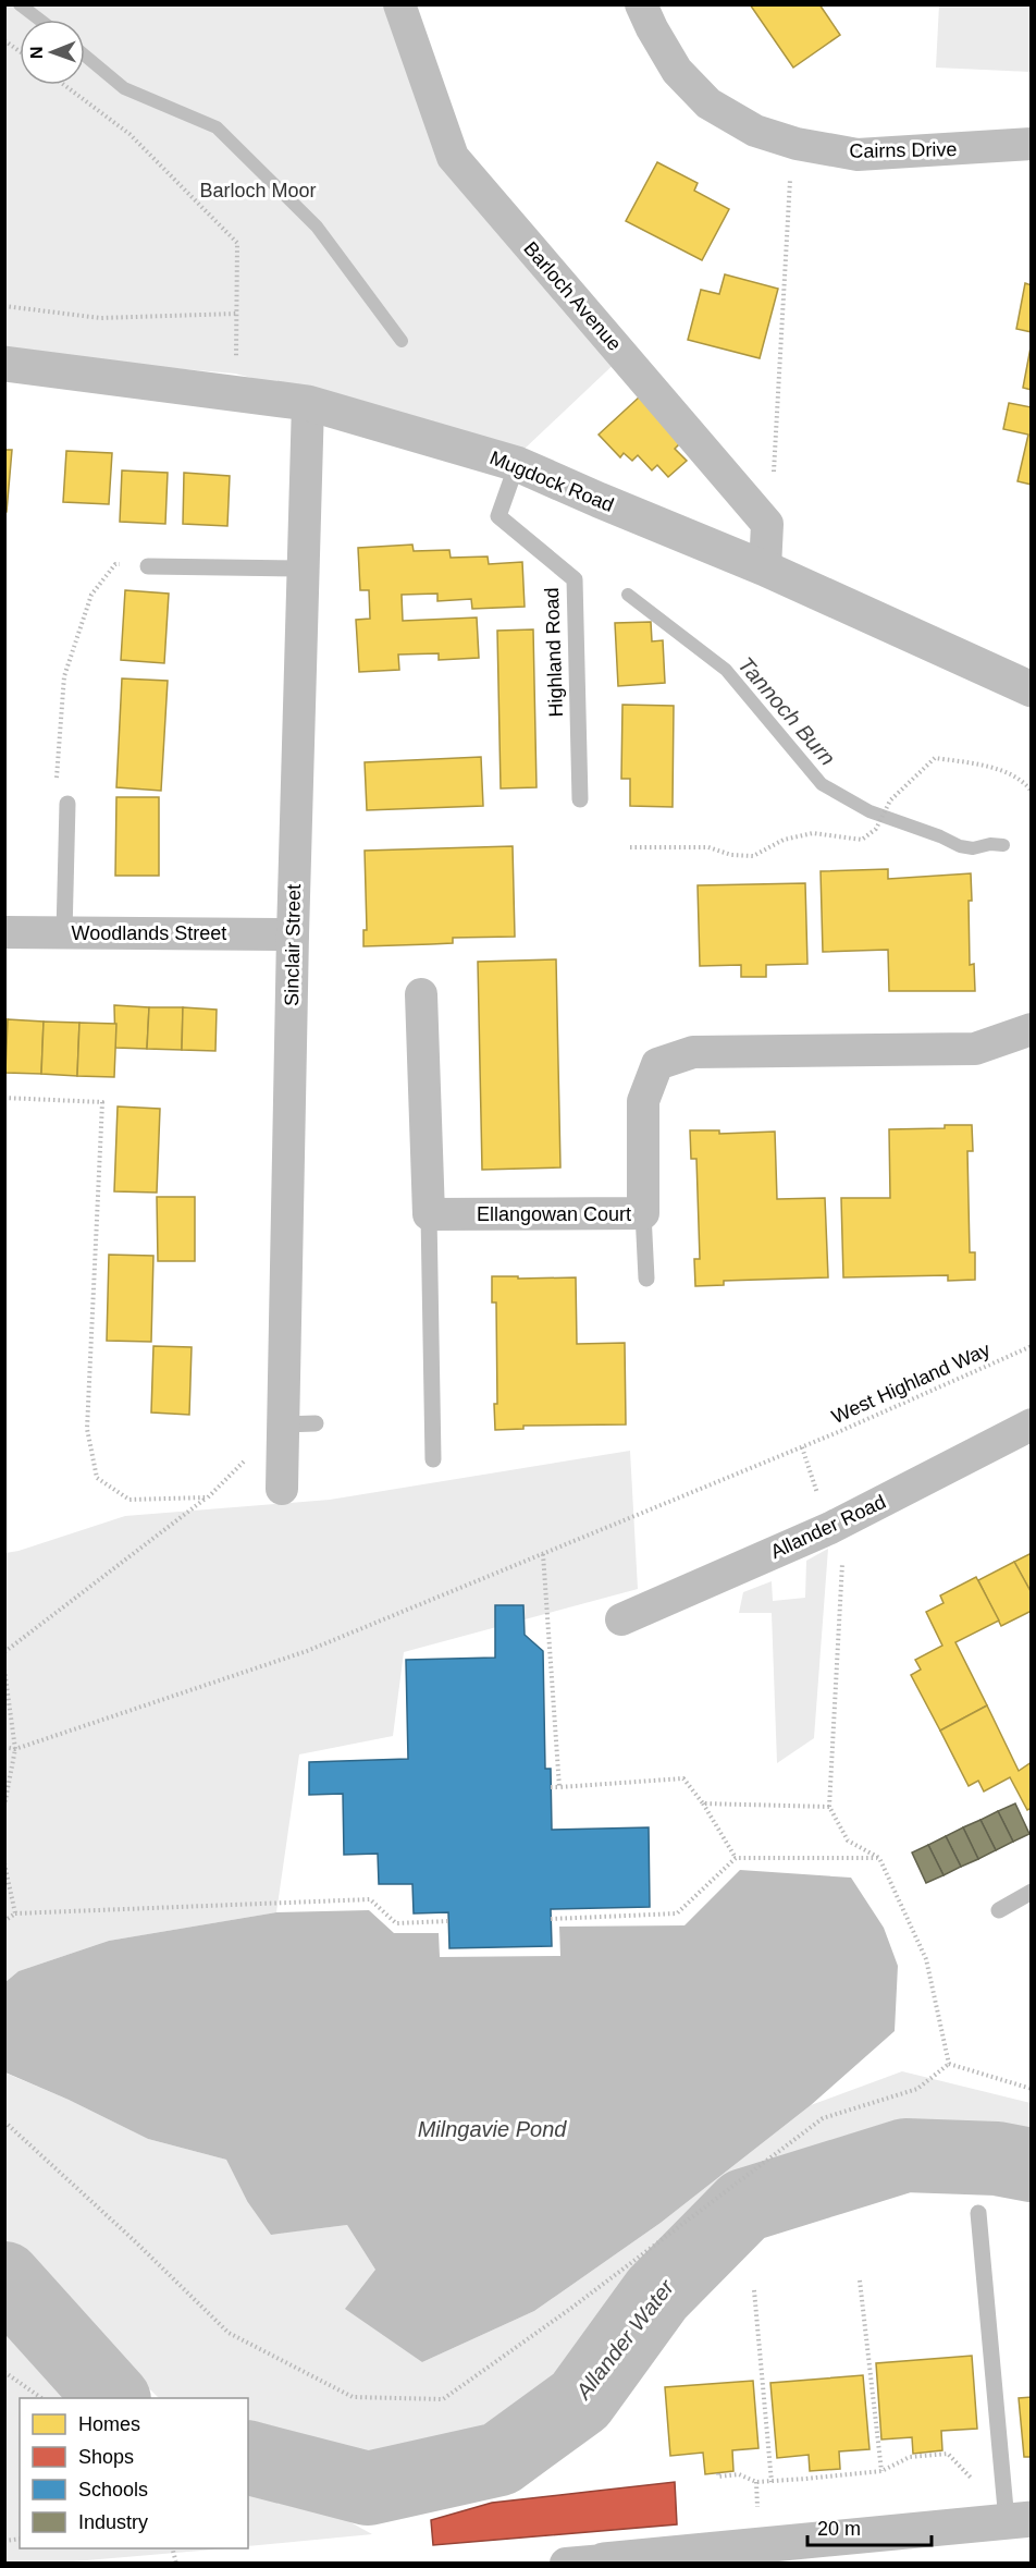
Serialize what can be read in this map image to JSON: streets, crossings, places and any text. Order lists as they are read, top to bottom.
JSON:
{
  "streets": {
    "street": [
      "Cairns Drive",
      "Barloch Avenue",
      "Mugdock Road",
      "Woodlands Street",
      "Sinclair Street",
      "Ellangowan Court",
      "Allander Road"
    ],
    "lane": ["Highland Road"],
    "path": ["West Highland Way"]
  },
  "crossings": [
    ["Barloch Avenue", "Mugdock Road"],
    ["Mugdock Road", "Highland Road"],
    ["Mugdock Road", "Sinclair Street"],
    ["Woodlands Street", "Sinclair Street"]
  ],
  "water": ["Tannoch Burn", "Milngavie Pond", "Allander Water"],
  "parks": ["Barloch Moor"],
  "legend": [
    "Homes",
    "Shops",
    "Schools",
    "Industry"
  ],
  "scale_bar": "20 m",
  "north": "left"
}
